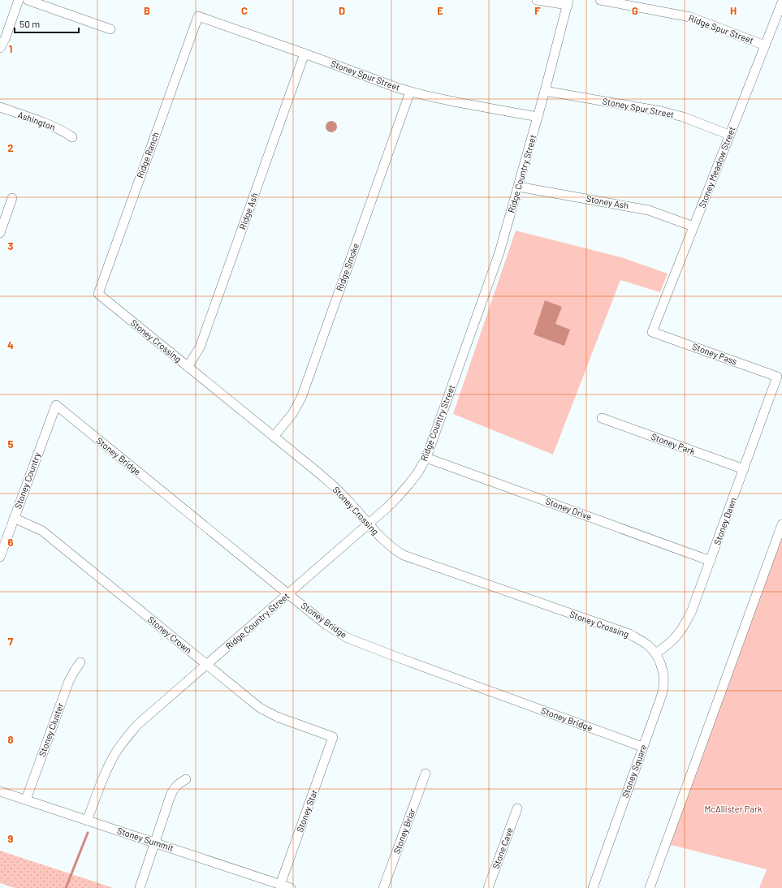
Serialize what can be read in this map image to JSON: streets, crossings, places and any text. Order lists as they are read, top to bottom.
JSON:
{
  "streets": {
    "street": [
      "Ridge Spur Street",
      "Stoney Spur Street",
      "Ashington",
      "Ridge Ranch",
      "Stoney Meadow Street",
      "Ridge Country Street",
      "Stoney Ash",
      "Ridge Ash",
      "Ridge Smoke",
      "Stoney Crossing",
      "Stoney Pass",
      "Stoney Park",
      "Stoney Bridge",
      "Stoney Country",
      "Stoney Drive",
      "Stoney Dawn",
      "Stoney Crown",
      "Stoney Cluster",
      "Stoney Square",
      "Stoney Star",
      "Stoney Briar",
      "Stoney Summit",
      "Stone Cave"
    ]
  },
  "crossings": [
    ["Ridge Spur Street", "Stoney Meadow Street"],
    ["Stoney Spur Street", "Ridge Ranch"],
    ["Stoney Spur Street", "Stoney Meadow Street"],
    ["Stoney Spur Street", "Ridge Country Street"],
    ["Stoney Spur Street", "Ridge Ash"],
    ["Stoney Spur Street", "Ridge Smoke"],
    ["Ridge Ranch", "Stoney Crossing"],
    ["Stoney Meadow Street", "Stoney Ash"],
    ["Stoney Meadow Street", "Stoney Pass"],
    ["Ridge Country Street", "Stoney Ash"],
    ["Ridge Country Street", "Stoney Crossing"],
    ["Ridge Country Street", "Stoney Bridge"],
    ["Ridge Country Street", "Stoney Drive"],
    ["Ridge Country Street", "Stoney Crown"],
    ["Ridge Country Street", "Stoney Summit"],
    ["Ridge Ash", "Stoney Crossing"],
    ["Ridge Smoke", "Stoney Crossing"],
    ["Stoney Crossing", "Stoney Dawn"],
    ["Stoney Crossing", "Stoney Square"],
    ["Stoney Pass", "Stoney Dawn"],
    ["Stoney Park", "Stoney Dawn"],
    ["Stoney Bridge", "Stoney Country"],
    ["Stoney Bridge", "Stoney Square"],
    ["Stoney Country", "Stoney Crown"],
    ["Stoney Drive", "Stoney Dawn"],
    ["Stoney Dawn", "Stoney Square"],
    ["Stoney Crown", "Stoney Star"],
    ["Stoney Cluster", "Stoney Summit"],
    ["Stoney Star", "Stoney Summit"]
  ],
  "parks": ["McAllister Park"],
  "scale_bar": "50 m",
  "grid": {
    "columns": [
      "B",
      "C",
      "D",
      "E",
      "F",
      "G",
      "H"
    ],
    "rows": [
      "1",
      "2",
      "3",
      "4",
      "5",
      "6",
      "7",
      "8",
      "9"
    ]
  }
}
